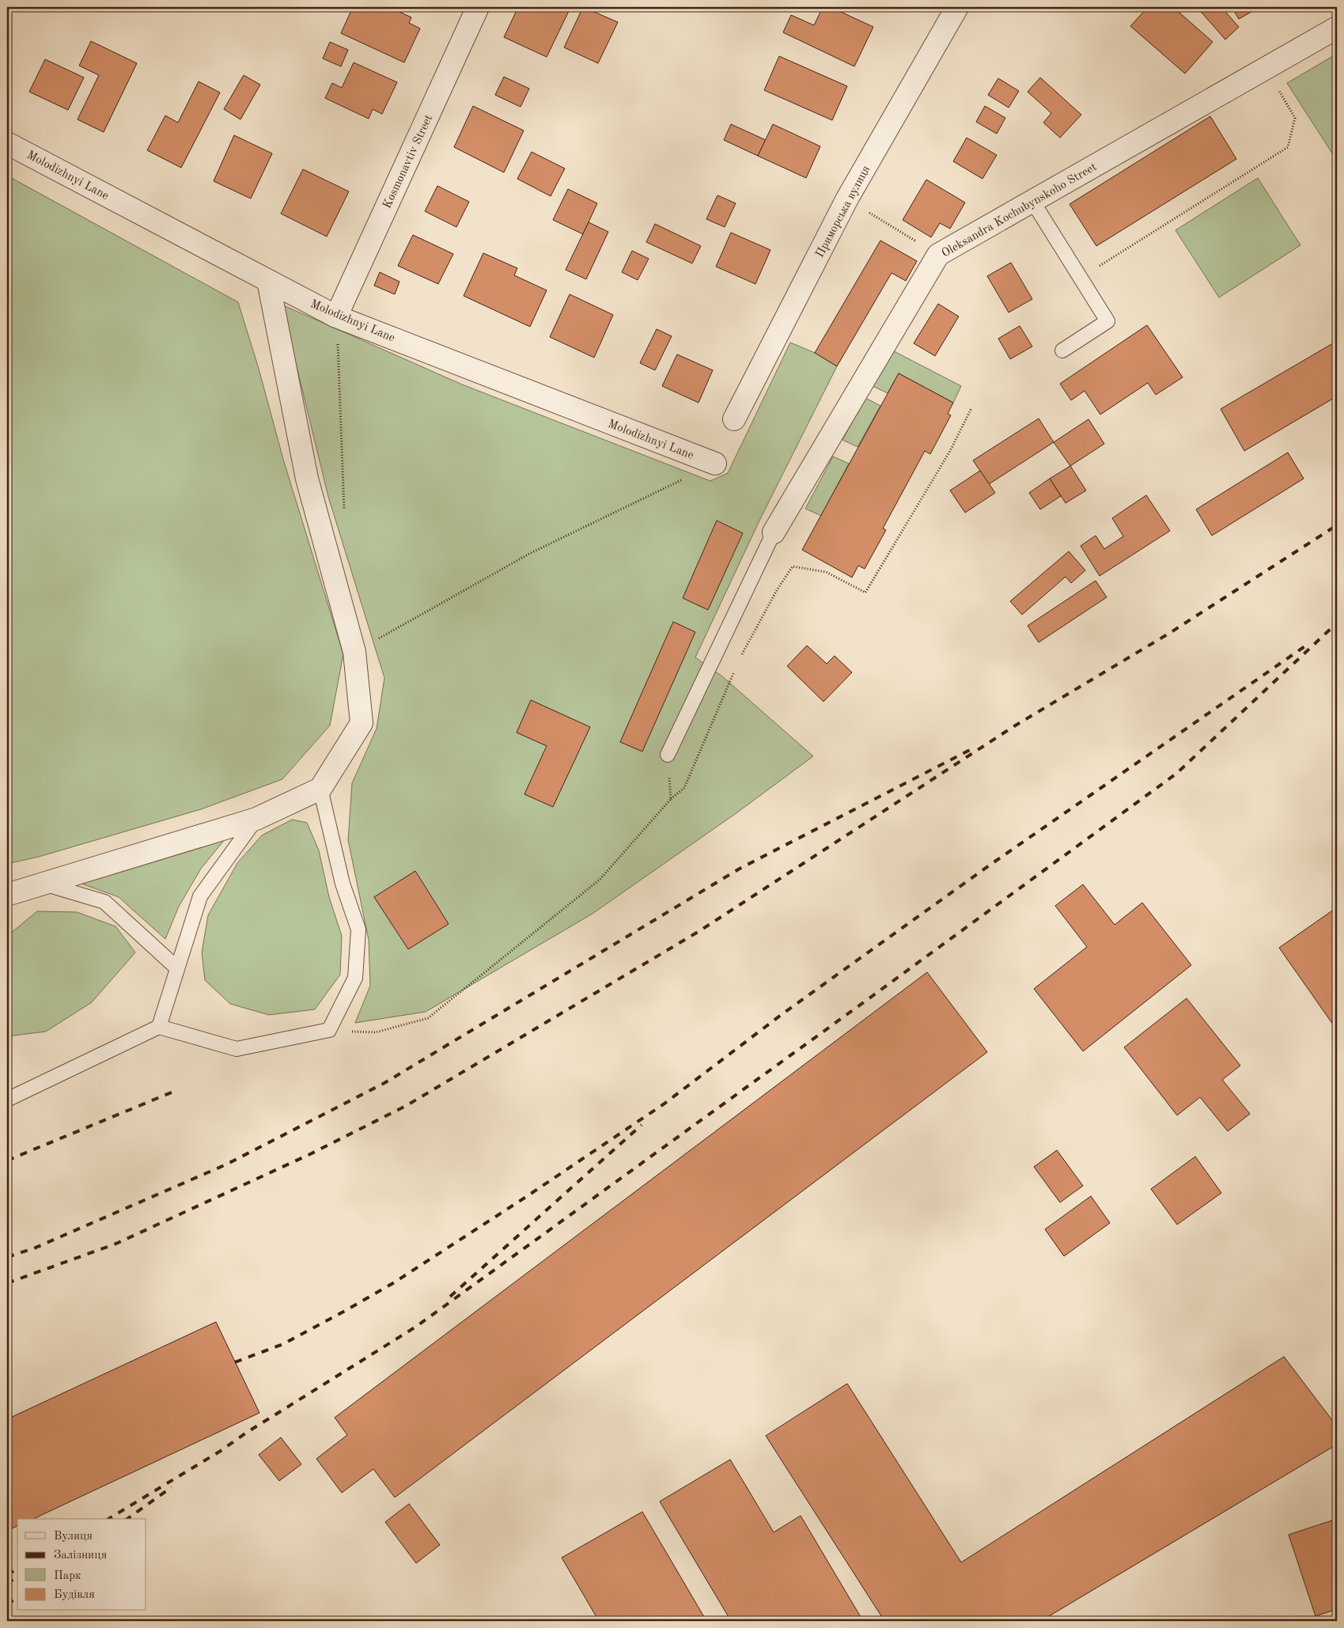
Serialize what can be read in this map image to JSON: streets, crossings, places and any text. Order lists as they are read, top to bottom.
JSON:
{
  "streets": {
    "street": [
      "Kosmonavtiv Street",
      "Molodizhnyi Lane",
      "Oleksandra Kochubynskoho Street",
      "Приморська вулиця"
    ]
  },
  "crossings": [
    ["Kosmonavtiv Street", "Molodizhnyi Lane"]
  ],
  "legend": [
    "Вулиця",
    "Залізниця",
    "Парк",
    "Будівля"
  ]
}
